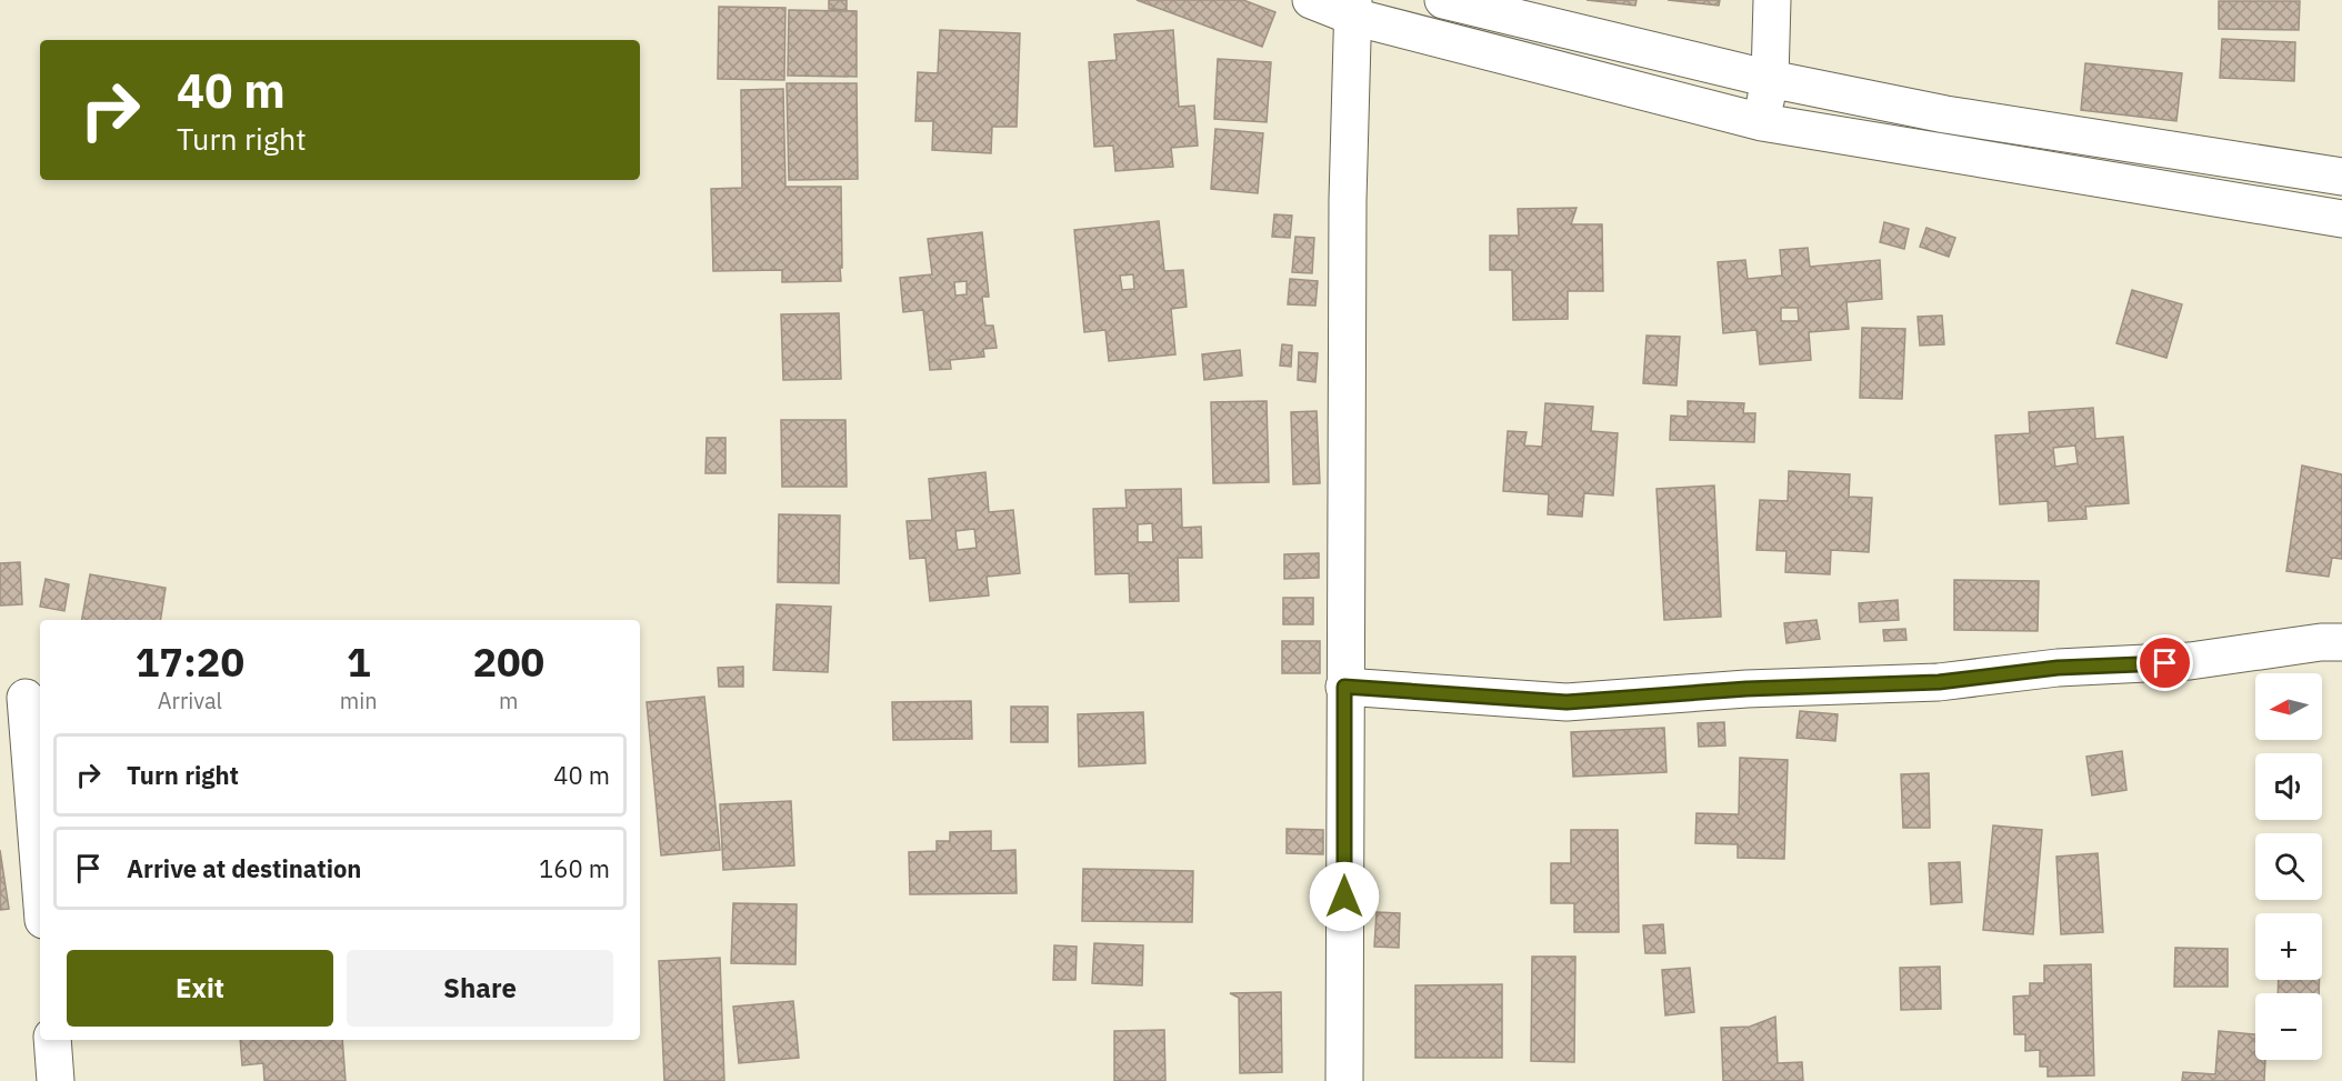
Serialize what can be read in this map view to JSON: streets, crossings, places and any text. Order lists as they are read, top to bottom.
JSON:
{
  "north": "left",
  "page": {
    "turn": ["40 m", "Turn right"],
    "eta": [
      "17:20",
      "Arrival",
      "1",
      "min",
      "200",
      "m"
    ],
    "map_buttons": ["+", "−"],
    "list": [
      {
        "name": "Turn right",
        "value": "40 m"
      },
      {
        "name": "Arrive at destination",
        "value": "160 m"
      }
    ],
    "buttons": ["Exit", "Share"]
  }
}
